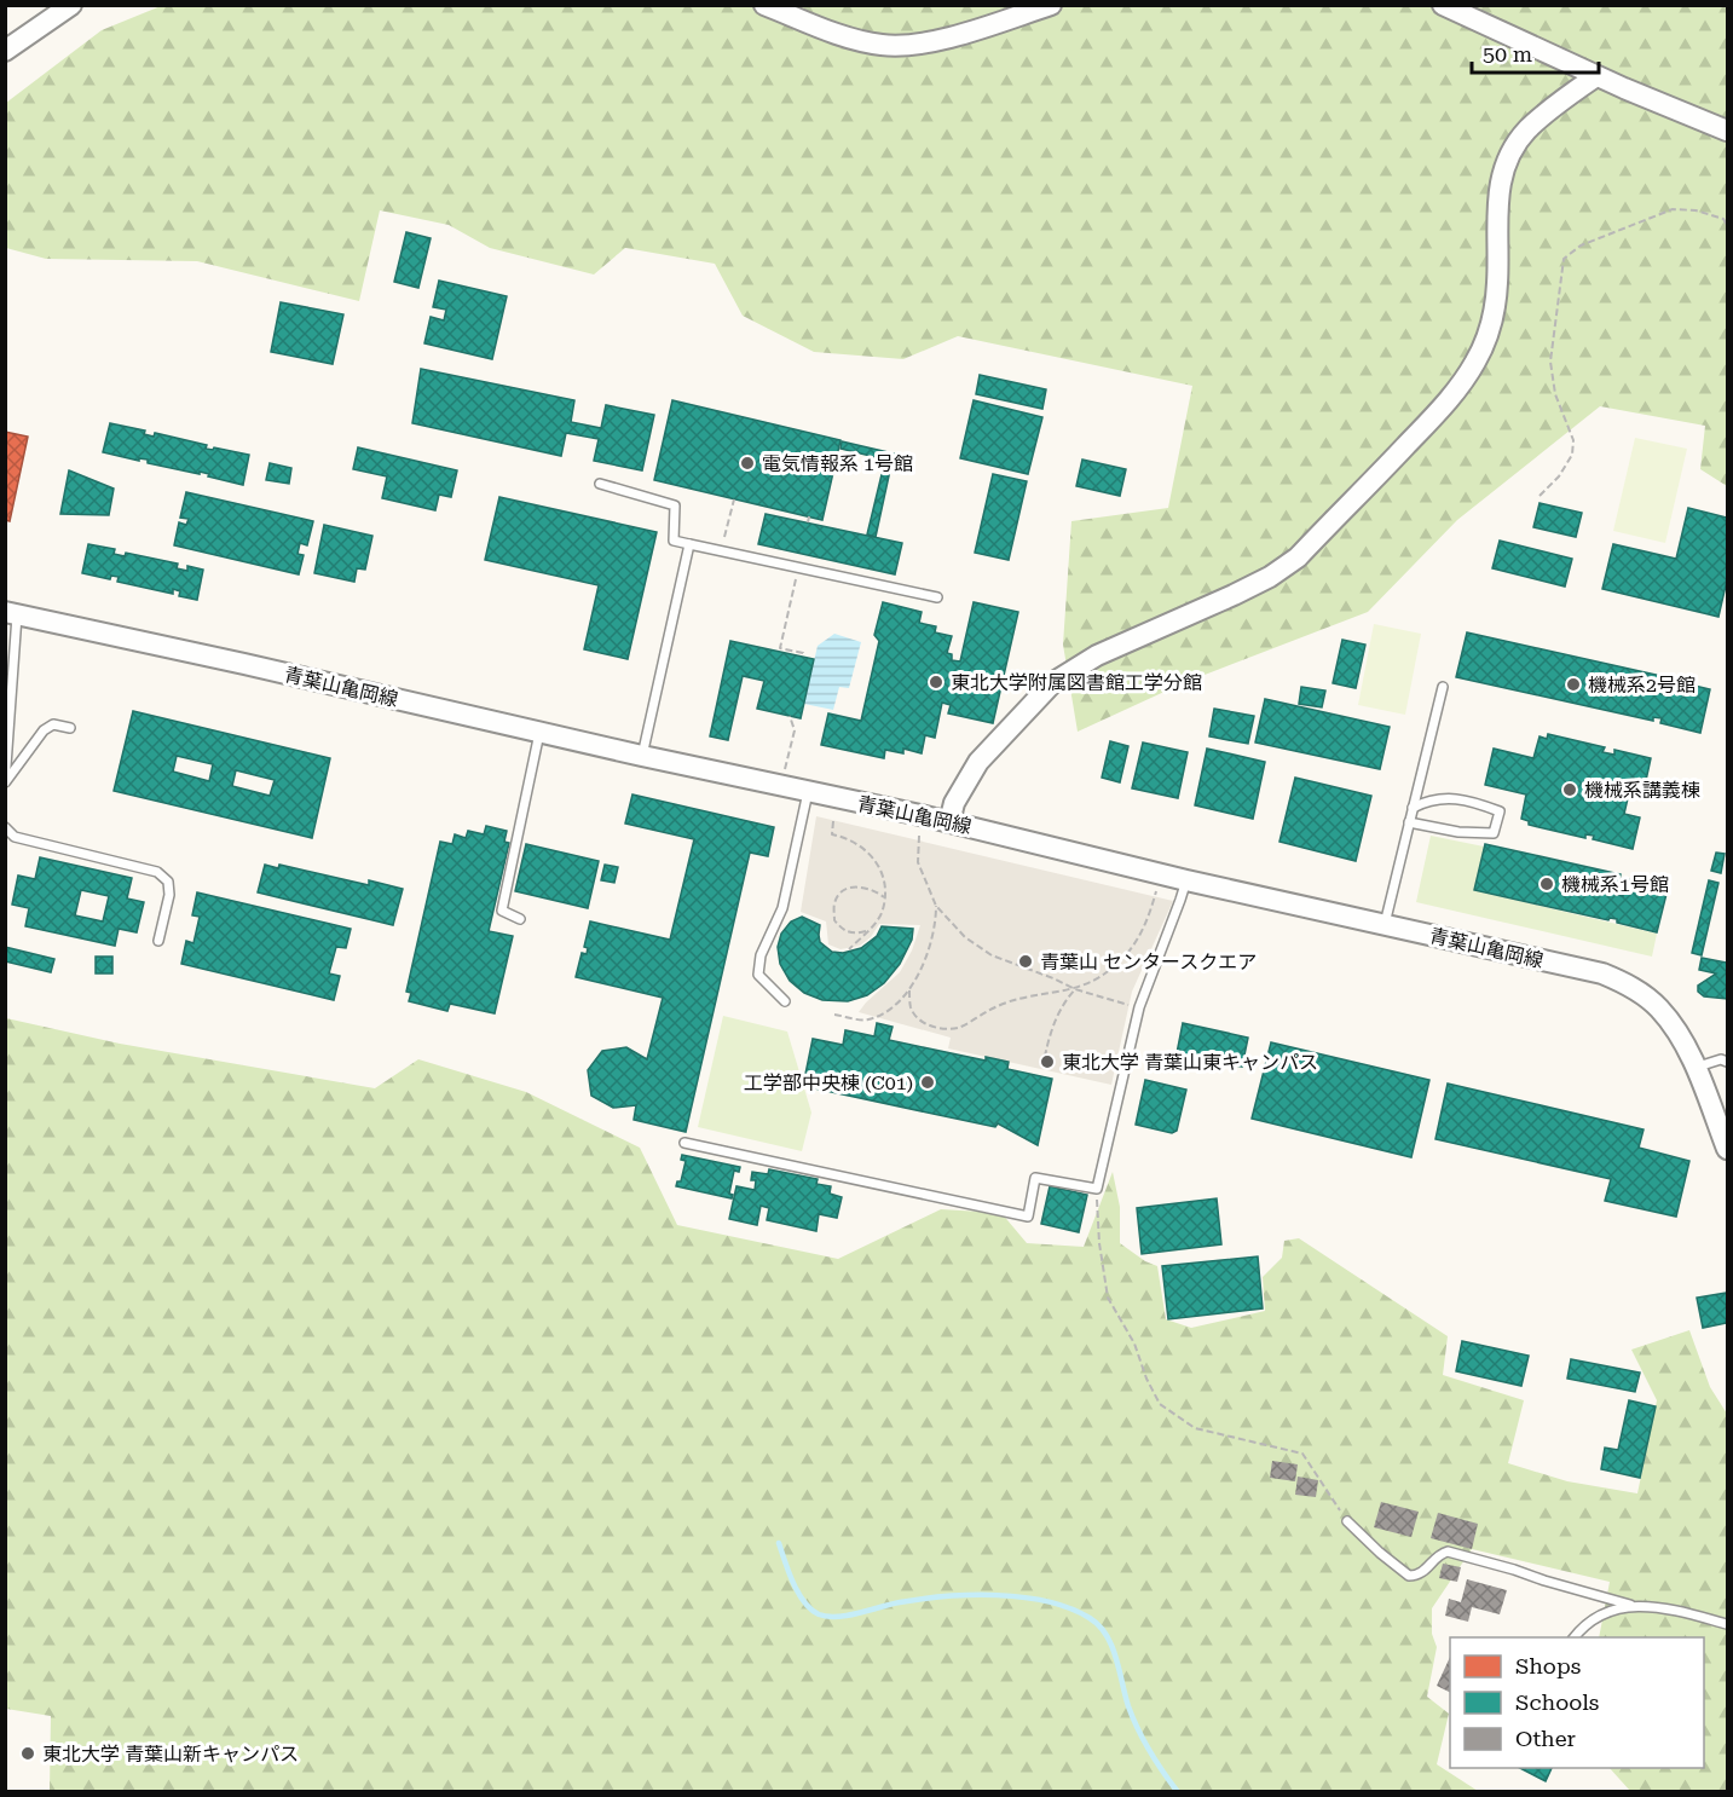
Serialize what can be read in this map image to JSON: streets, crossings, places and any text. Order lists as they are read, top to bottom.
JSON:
{
  "streets": {
    "street": ["青葉山亀岡線"]
  },
  "places": [
    "電気情報系 1号館",
    "東北大学附属図書館工学分館",
    "機械系2号館",
    "機械系講義棟",
    "機械系1号館",
    "青葉山 センタースクエア",
    "東北大学 青葉山東キャンパス",
    "工学部中央棟 (C01)",
    "東北大学 青葉山新キャンパス"
  ],
  "legend": ["Shops", "Schools", "Other"],
  "scale_bar": "50 m"
}
